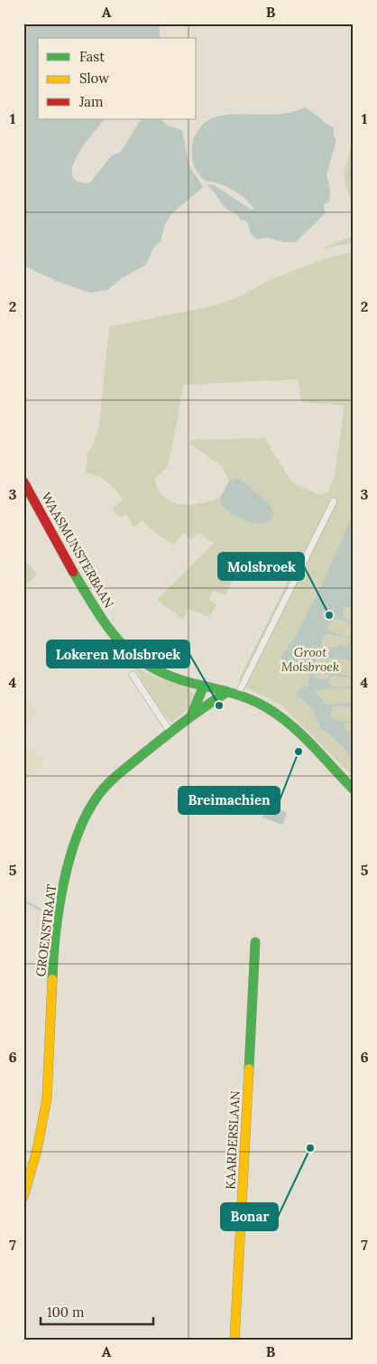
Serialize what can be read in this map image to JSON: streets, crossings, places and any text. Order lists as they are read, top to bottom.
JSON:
{
  "streets": {
    "street": ["WAASMUNSTERBAAN", "GROENSTRAAT", "KAARDERSLAAN"]
  },
  "crossings": [
    ["WAASMUNSTERBAAN", "GROENSTRAAT"]
  ],
  "parks": ["Groot Molsbroek"],
  "places": [
    "Molsbroek",
    "Lokeren Molsbroek",
    "Breimachien",
    "Bonar"
  ],
  "legend": ["Fast", "Slow", "Jam"],
  "scale_bar": "100 m",
  "grid": {
    "columns": ["A", "B"],
    "rows": [
      "1",
      "2",
      "3",
      "4",
      "5",
      "6",
      "7"
    ]
  }
}
